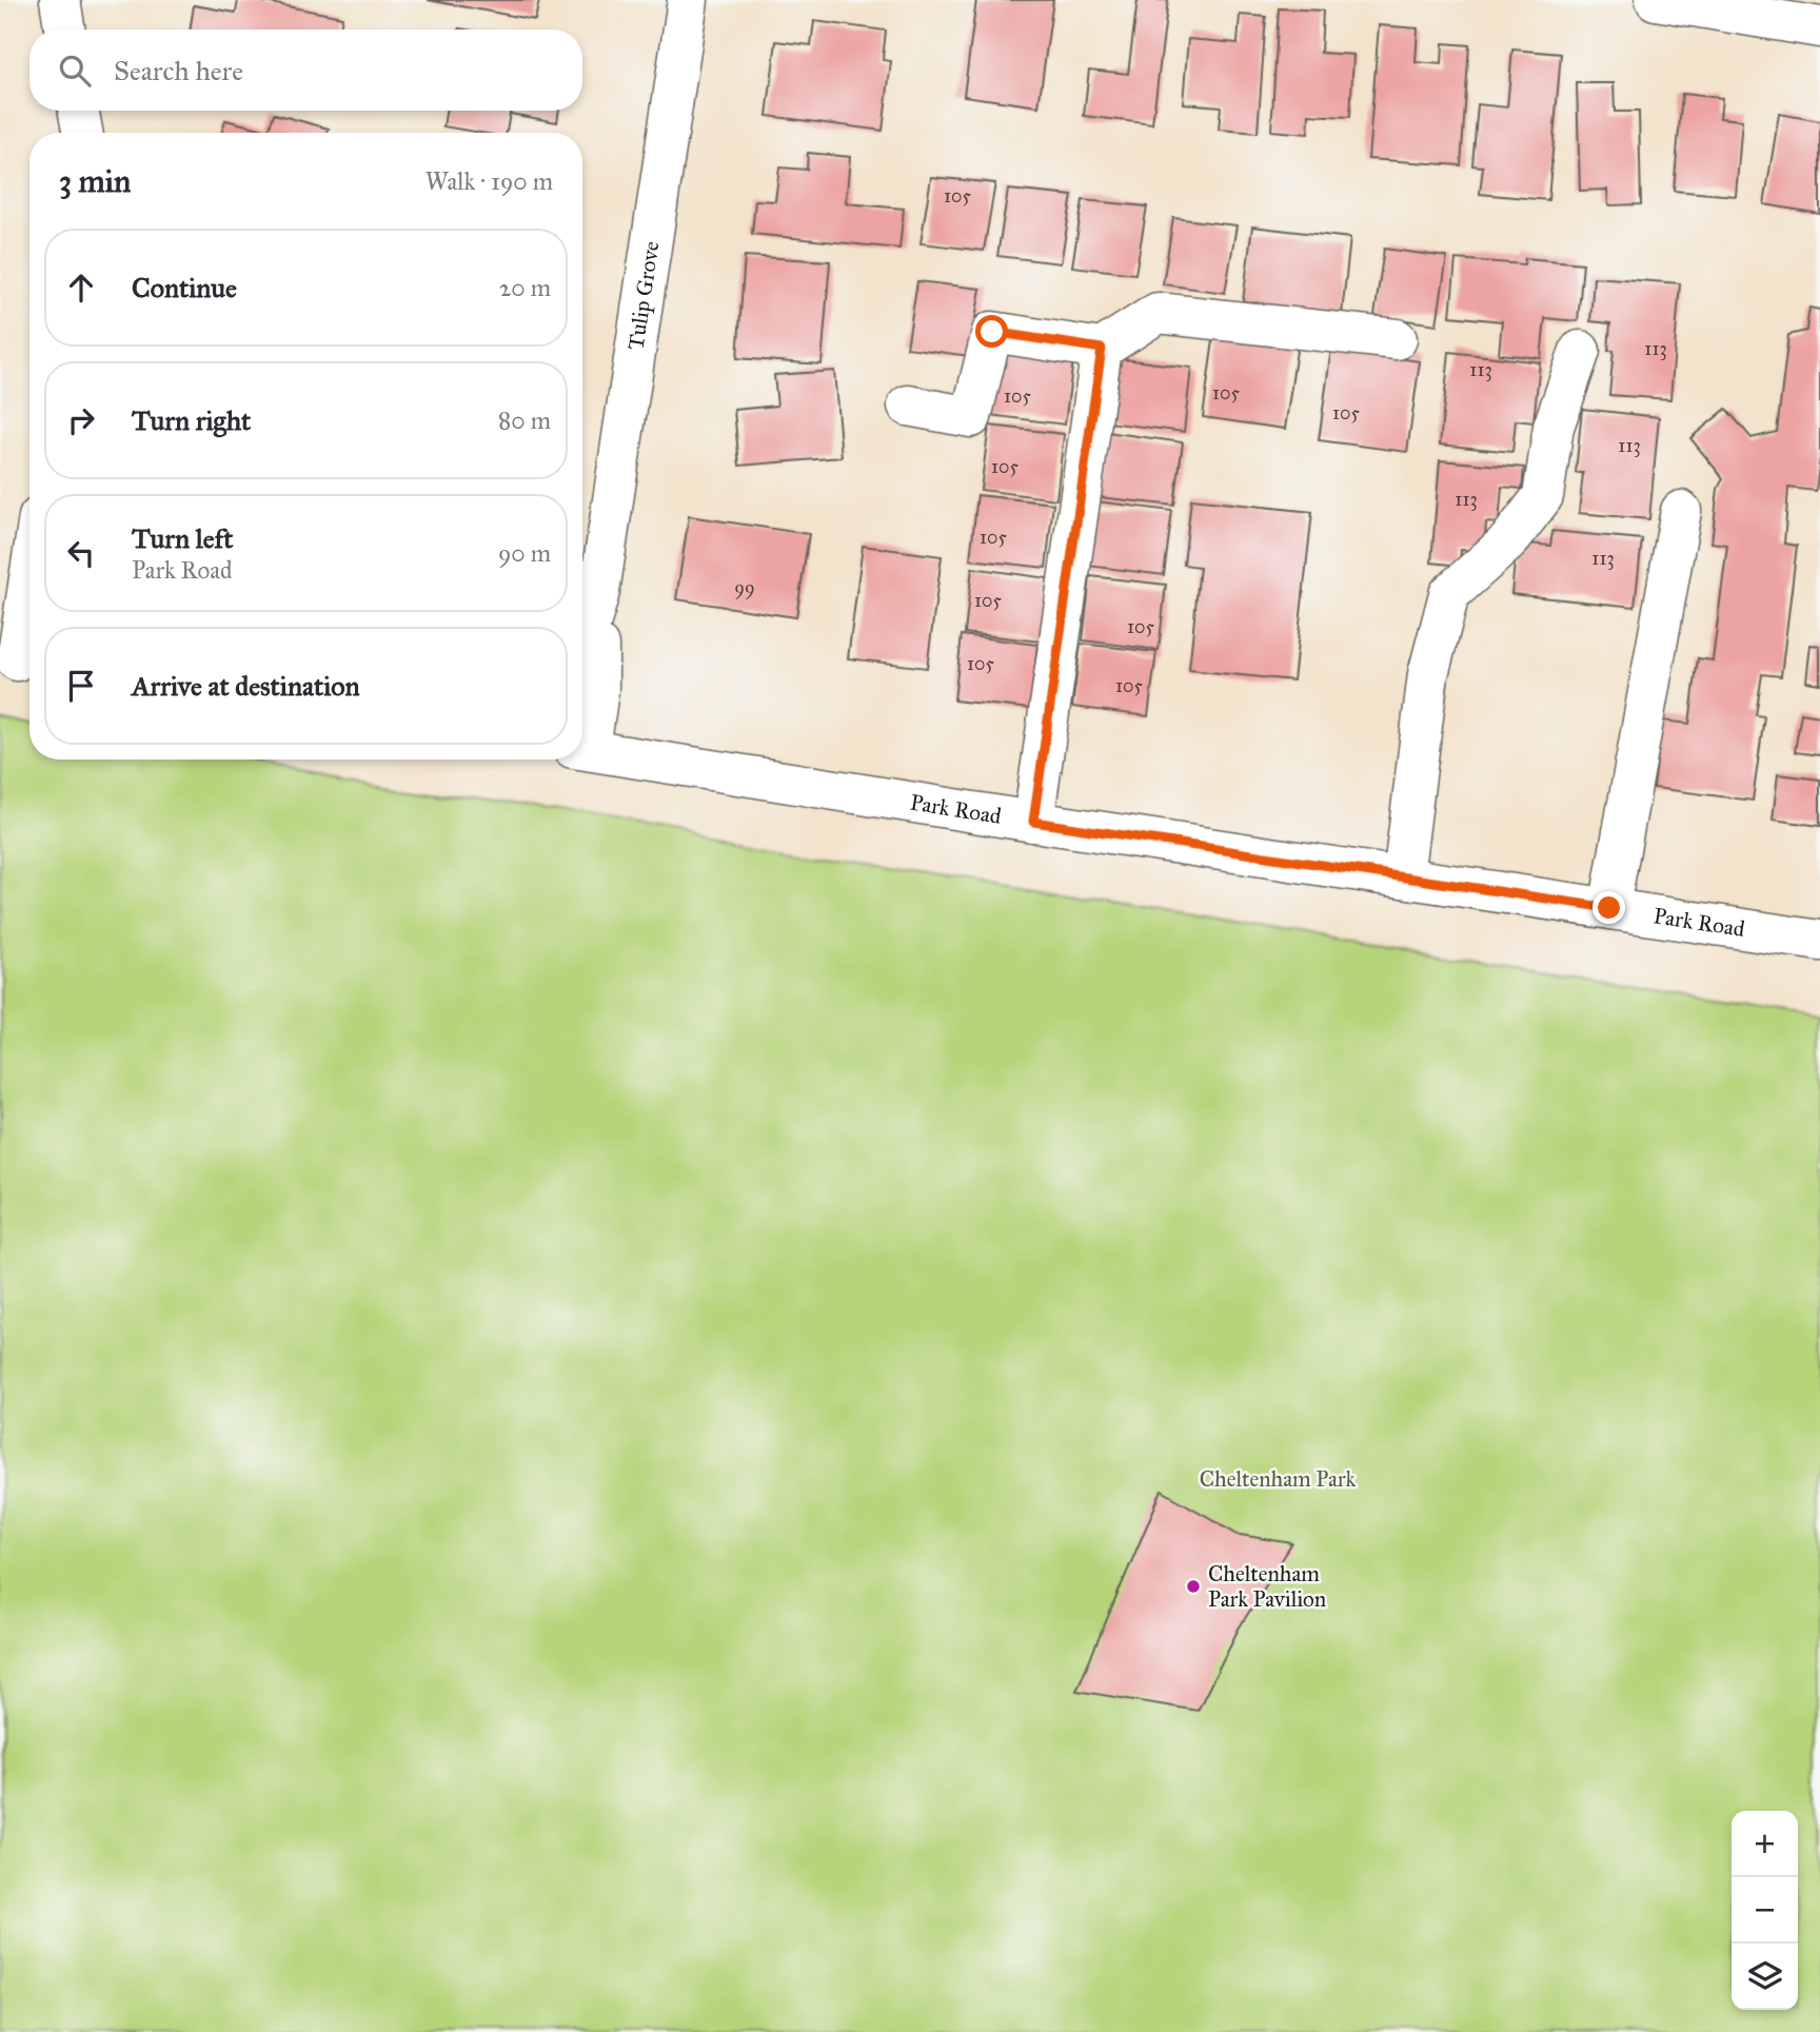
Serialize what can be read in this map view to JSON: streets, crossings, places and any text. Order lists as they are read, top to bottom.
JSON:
{
  "streets": {
    "street": ["Tulip Grove", "Park Road"]
  },
  "parks": ["Cheltenham Park"],
  "places": ["Cheltenham Park Pavilion"],
  "house_numbers": [
    "105",
    "113",
    "113",
    "105",
    "105",
    "105",
    "113",
    "105",
    "113",
    "105",
    "113",
    "99",
    "105",
    "105",
    "105",
    "105"
  ],
  "page": {
    "search": "Search here",
    "heading": ["3 min", "Walk · 190 m"],
    "list": [
      ["Continue", "20 m"],
      ["Turn right", "80 m"],
      ["Turn left", "Park Road", "90 m"],
      "Arrive at destination"
    ],
    "map_buttons": ["+", "−"]
  }
}
